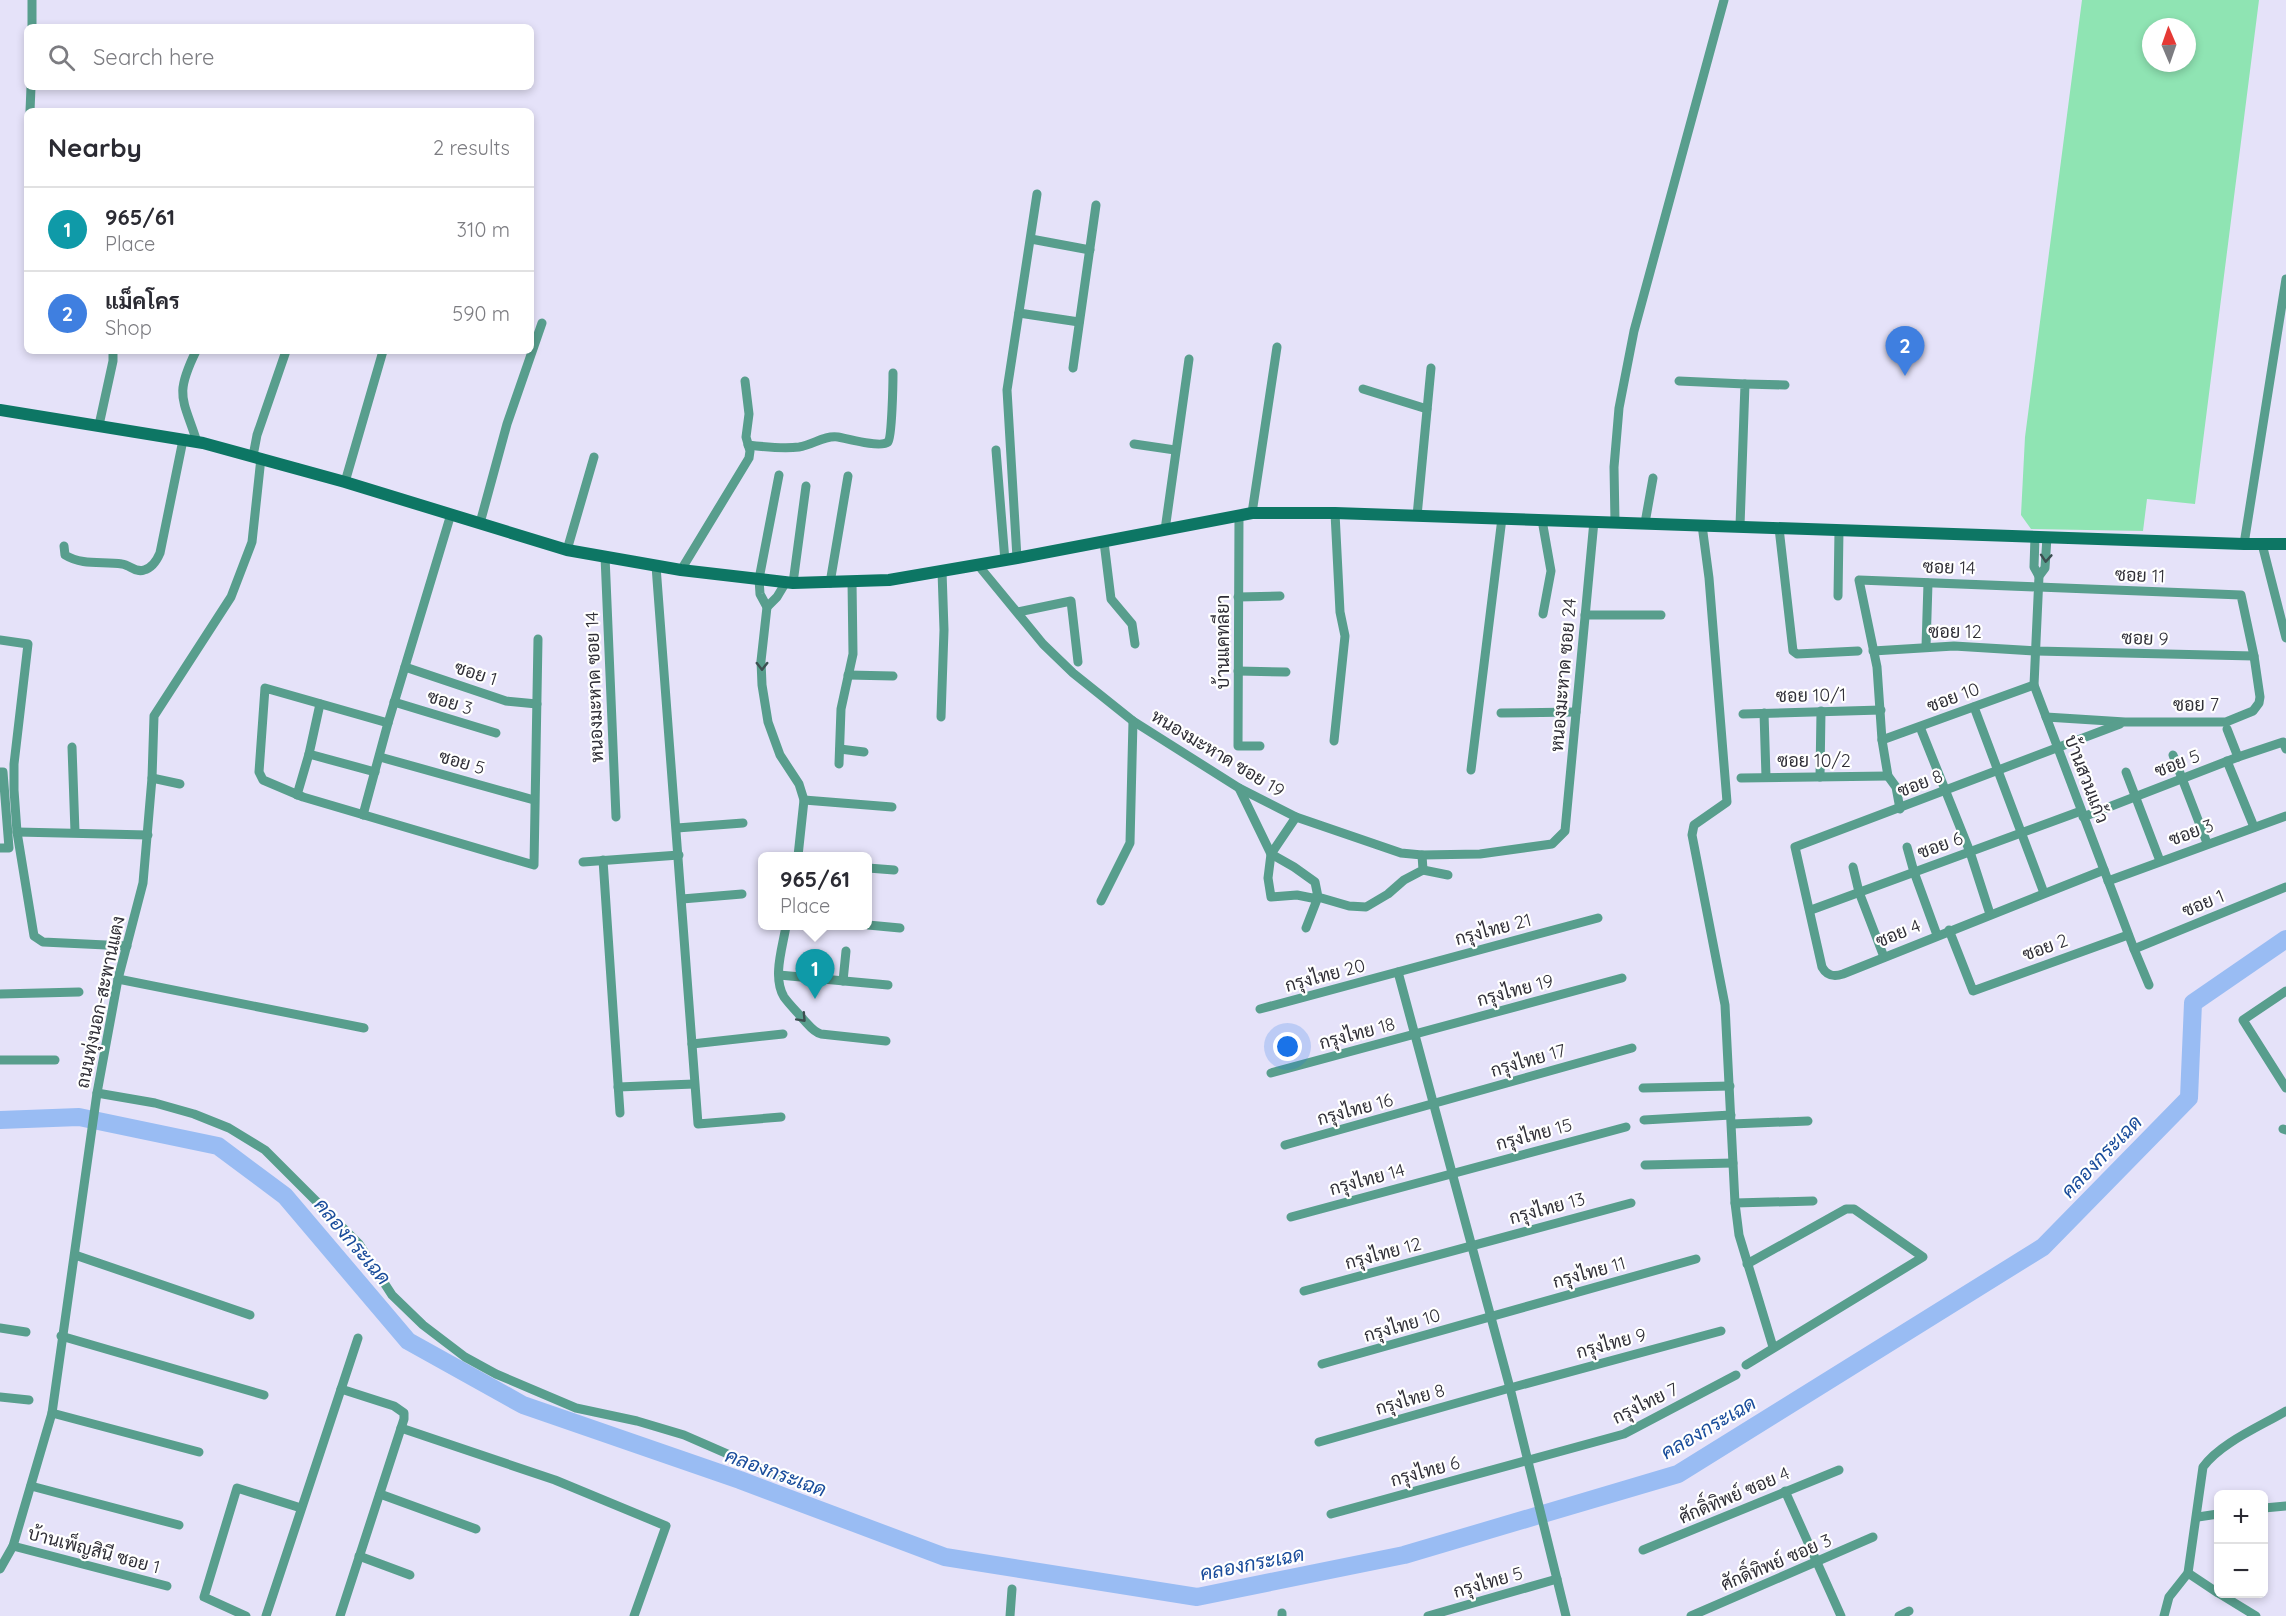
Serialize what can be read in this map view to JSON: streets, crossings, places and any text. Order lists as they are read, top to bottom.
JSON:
{
  "streets": {
    "street": [
      "ซอย 14",
      "ซอย 11",
      "ซอย 12",
      "ซอย 9",
      "บ้านแคทลียา",
      "ซอย 1",
      "หนองมะหาด ซอย 24",
      "หนองมะหาด ซอย 14",
      "ซอย 10/1",
      "ซอย 10",
      "ซอย 3",
      "ซอย 7",
      "หนองมะหาด ซอย 19",
      "ซอย 10/2",
      "ซอย 5",
      "บ้านสวนแก้ว",
      "ซอย 8",
      "ซอย 6",
      "กรุงไทย 21",
      "ซอย 4",
      "ซอย 2",
      "กรุงไทย 20",
      "กรุงไทย 19",
      "ถนนทุ่งนอก-สะพานแตง",
      "กรุงไทย 18",
      "กรุงไทย 17",
      "กรุงไทย 16",
      "กรุงไทย 15",
      "กรุงไทย 14",
      "กรุงไทย 13",
      "กรุงไทย 12",
      "กรุงไทย 11",
      "กรุงไทย 10",
      "กรุงไทย 9",
      "กรุงไทย 8",
      "กรุงไทย 7",
      "กรุงไทย 6",
      "ศักดิ์ทิพย์ ซอย 4",
      "บ้านเพ็ญสินี ซอย 1",
      "ศักดิ์ทิพย์ ซอย 3",
      "กรุงไทย 5"
    ]
  },
  "crossings": [
    ["ซอย 14", "ซอย 11"],
    ["ซอย 14", "ซอย 12"],
    ["ซอย 14", "บ้านสวนแก้ว"],
    ["ซอย 11", "ซอย 7"],
    ["ซอย 11", "บ้านสวนแก้ว"],
    ["ซอย 12", "ซอย 9"],
    ["ซอย 12", "บ้านสวนแก้ว"],
    ["ซอย 9", "ซอย 7"],
    ["ซอย 9", "บ้านสวนแก้ว"],
    ["ซอย 1", "บ้านสวนแก้ว"],
    ["หนองมะหาด ซอย 24", "หนองมะหาด ซอย 19"],
    ["ซอย 10", "บ้านสวนแก้ว"],
    ["ซอย 3", "บ้านสวนแก้ว"],
    ["ซอย 7", "บ้านสวนแก้ว"],
    ["ซอย 7", "ซอย 8"],
    ["ซอย 5", "บ้านสวนแก้ว"],
    ["ซอย 5", "ซอย 6"],
    ["บ้านสวนแก้ว", "ซอย 8"],
    ["บ้านสวนแก้ว", "ซอย 6"],
    ["บ้านสวนแก้ว", "ซอย 4"],
    ["บ้านสวนแก้ว", "ซอย 2"],
    ["ซอย 8", "ซอย 4"],
    ["ซอย 6", "ซอย 4"],
    ["กรุงไทย 21", "กรุงไทย 20"],
    ["ซอย 4", "ซอย 2"],
    ["กรุงไทย 19", "กรุงไทย 18"],
    ["ถนนทุ่งนอก-สะพานแตง", "บ้านเพ็ญสินี ซอย 1"],
    ["กรุงไทย 17", "กรุงไทย 16"],
    ["กรุงไทย 15", "กรุงไทย 14"],
    ["กรุงไทย 13", "กรุงไทย 12"],
    ["กรุงไทย 11", "กรุงไทย 10"],
    ["กรุงไทย 9", "กรุงไทย 8"],
    ["กรุงไทย 7", "กรุงไทย 6"]
  ],
  "water": ["คลองกระเฉด"],
  "north": "top",
  "page": {
    "search": "Search here",
    "heading": ["Nearby", "2 results"],
    "list": [
      {
        "mark": "1",
        "name": "965/61",
        "note": "Place",
        "value": "310 m"
      },
      {
        "mark": "2",
        "name": "แม็คโคร",
        "note": "Shop",
        "value": "590 m"
      }
    ],
    "pins": ["2", "1"],
    "popup": ["965/61", "Place"],
    "map_buttons": ["+", "−"]
  }
}
